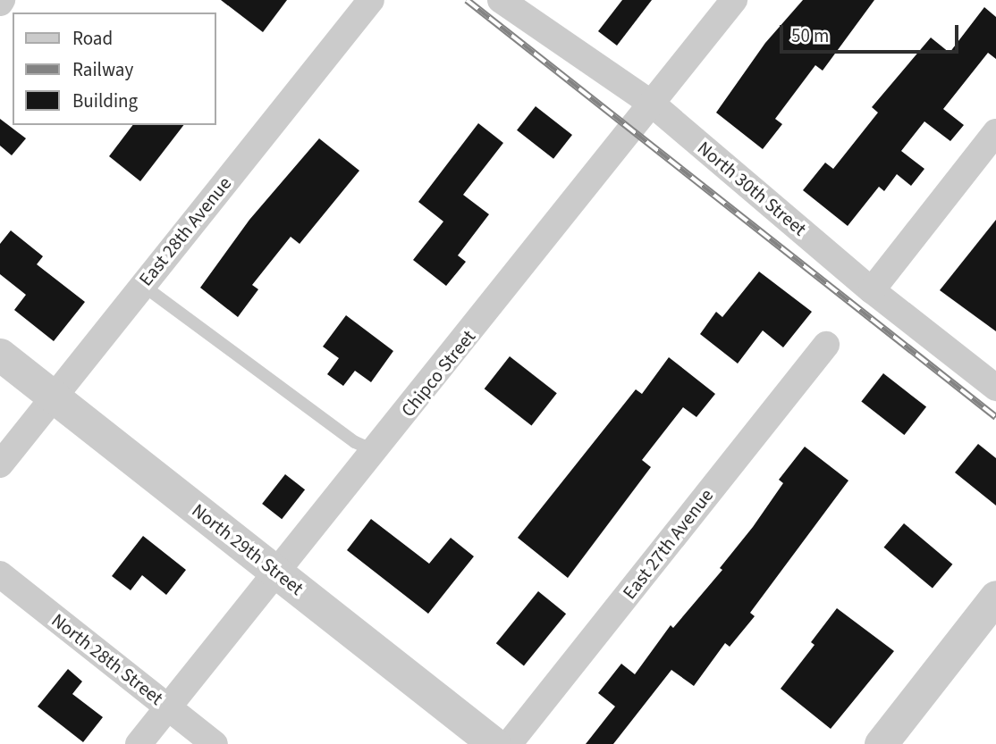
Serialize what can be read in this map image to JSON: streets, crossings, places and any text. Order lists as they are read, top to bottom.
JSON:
{
  "streets": {
    "street": [
      "North 30th Street",
      "East 28th Avenue",
      "Chipco Street",
      "East 27th Avenue",
      "North 29th Street",
      "North 28th Street"
    ]
  },
  "crossings": [
    ["North 30th Street", "Chipco Street"],
    ["East 28th Avenue", "North 29th Street"],
    ["Chipco Street", "North 29th Street"],
    ["Chipco Street", "North 28th Street"]
  ],
  "legend": ["Road", "Railway", "Building"],
  "scale_bar": "50 m"
}
